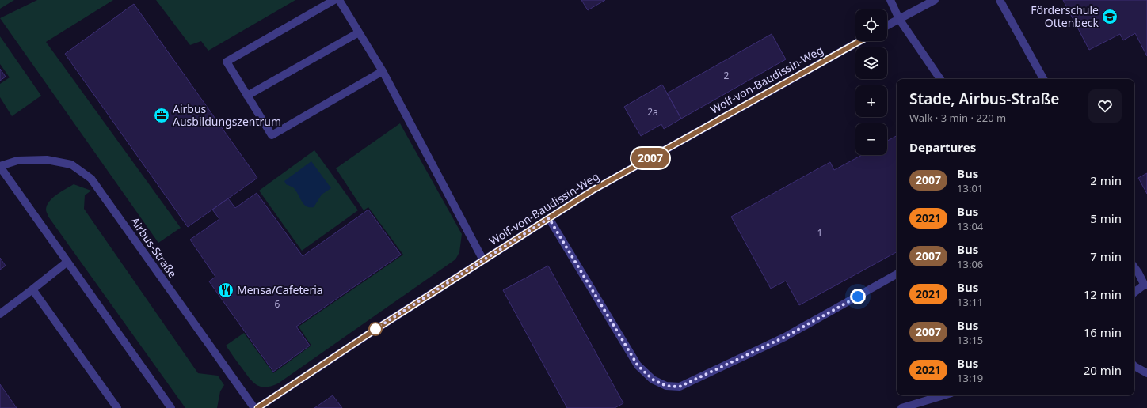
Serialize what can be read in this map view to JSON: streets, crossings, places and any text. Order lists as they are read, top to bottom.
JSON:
{
  "streets": {
    "street": ["Wolf-von-Baudissin-Weg", "Airbus-Straße"]
  },
  "places": {
    "school or university": ["Förderschule Ottenbeck"],
    "office": ["Airbus Ausbildungszentrum"],
    "restaurant": ["Mensa/Cafeteria"]
  },
  "lines": ["bus line 2007"],
  "house_numbers": [
    "2",
    "2a",
    "1",
    "6"
  ],
  "page": {
    "on_map": "2007",
    "map_buttons": ["+", "−"],
    "heading": [
      ["Stade, Airbus-Straße", "Walk · 3 min · 220 m"],
      "Departures"
    ],
    "list": [
      {
        "mark": "2007",
        "name": "Bus",
        "note": "13:01",
        "value": "2 min"
      },
      {
        "mark": "2021",
        "name": "Bus",
        "note": "13:04",
        "value": "5 min"
      },
      {
        "mark": "2007",
        "name": "Bus",
        "note": "13:06",
        "value": "7 min"
      },
      {
        "mark": "2021",
        "name": "Bus",
        "note": "13:11",
        "value": "12 min"
      },
      {
        "mark": "2007",
        "name": "Bus",
        "note": "13:15",
        "value": "16 min"
      },
      {
        "mark": "2021",
        "name": "Bus",
        "note": "13:19",
        "value": "20 min"
      }
    ]
  }
}
